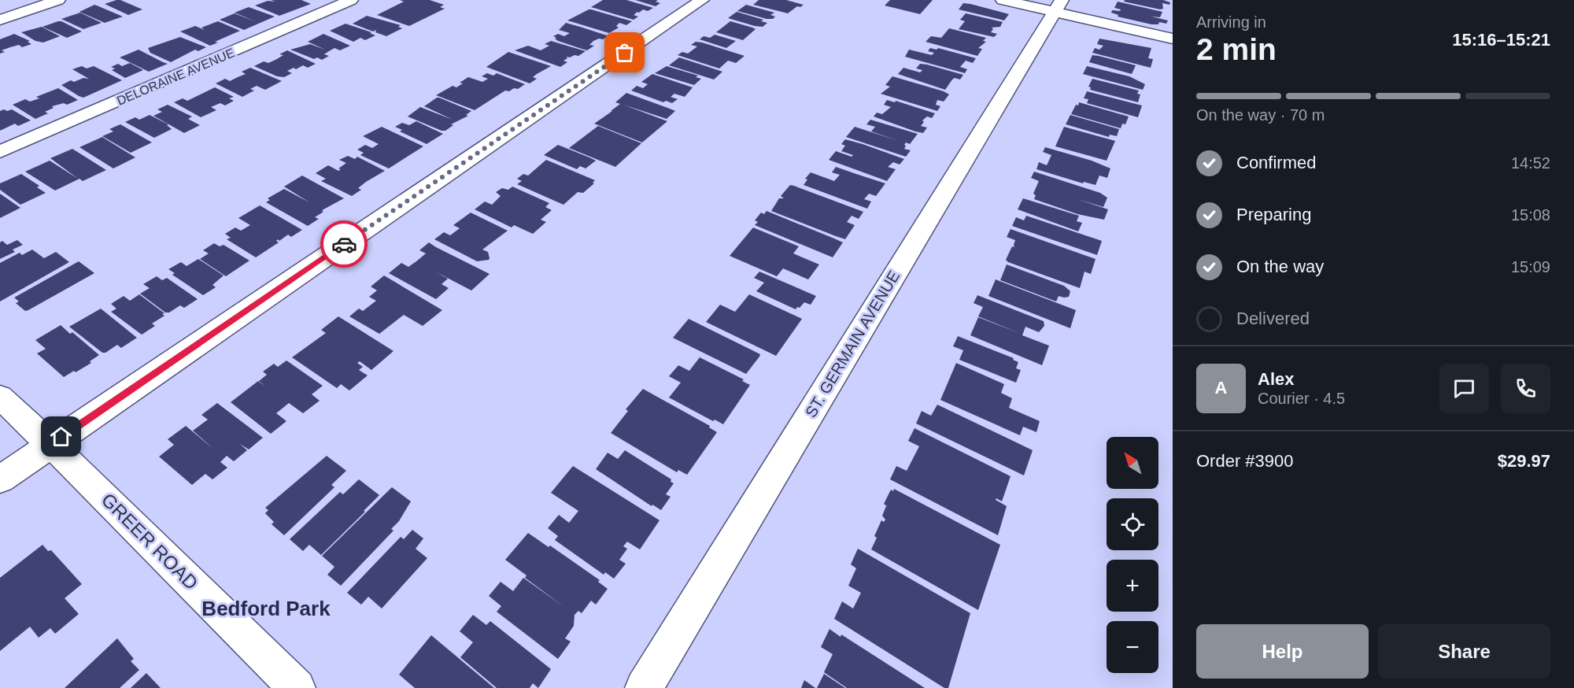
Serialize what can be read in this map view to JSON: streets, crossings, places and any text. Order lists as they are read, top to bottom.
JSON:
{
  "streets": {
    "street": ["DELORAINE AVENUE", "ST. GERMAIN AVENUE", "GREER ROAD"]
  },
  "districts": ["Bedford Park"],
  "north": "top left",
  "page": {
    "heading": ["2 min", "Arriving in", "15:16–15:21"],
    "panel": [
      "Alex",
      "Courier · 4.5",
      "Order #3900",
      "$29.97"
    ],
    "bar": "On the way · 70 m",
    "list": [
      ["Confirmed", "14:52"],
      ["Preparing", "15:08"],
      ["On the way", "15:09"],
      "Delivered"
    ],
    "round": "A",
    "map_buttons": ["+", "−"],
    "buttons": ["Help", "Share"]
  }
}
